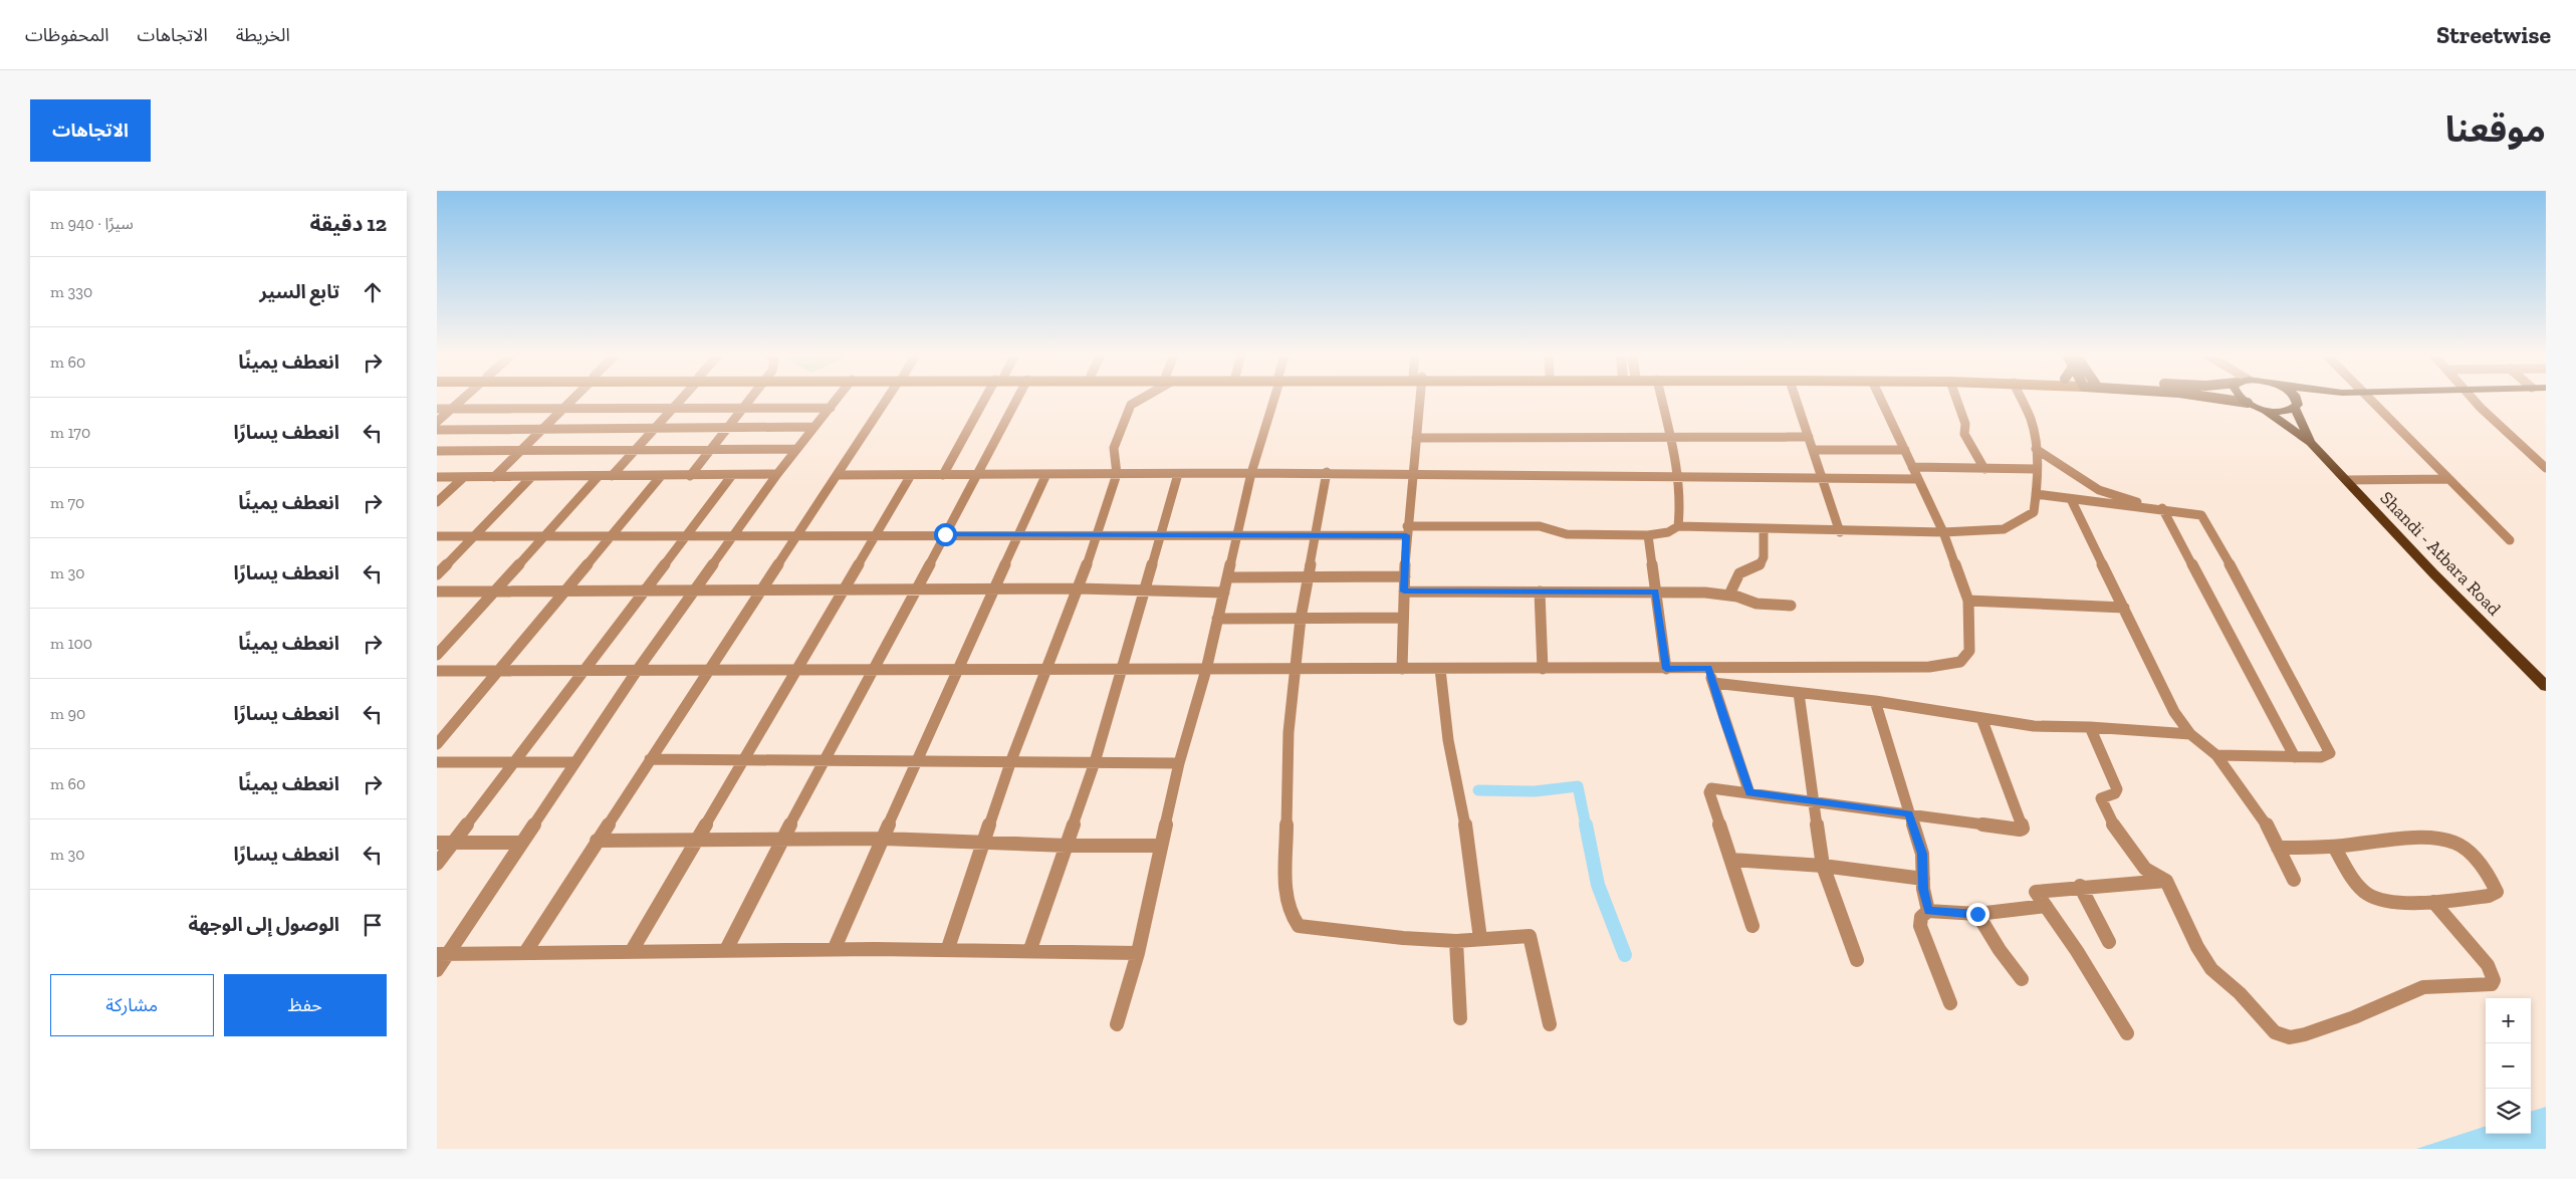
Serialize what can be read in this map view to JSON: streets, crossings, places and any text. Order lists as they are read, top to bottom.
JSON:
{
  "streets": {
    "highway": ["Shandi - Atbara Road"]
  },
  "page": {
    "header": "Streetwise",
    "nav": ["الخريطة", "الاتجاهات", "المحفوظات"],
    "title": "موقعنا",
    "buttons": [
      "الاتجاهات",
      ["حفظ", "مشاركة"]
    ],
    "heading": ["12 دقيقة", "سيرًا · 940 m"],
    "list": [
      ["تابع السير", "330 m"],
      ["انعطف يمينًا", "60 m"],
      ["انعطف يسارًا", "170 m"],
      ["انعطف يمينًا", "70 m"],
      ["انعطف يسارًا", "30 m"],
      ["انعطف يمينًا", "100 m"],
      ["انعطف يسارًا", "90 m"],
      ["انعطف يمينًا", "60 m"],
      ["انعطف يسارًا", "30 m"],
      "الوصول إلى الوجهة"
    ],
    "map_buttons": ["+", "−"]
  }
}
